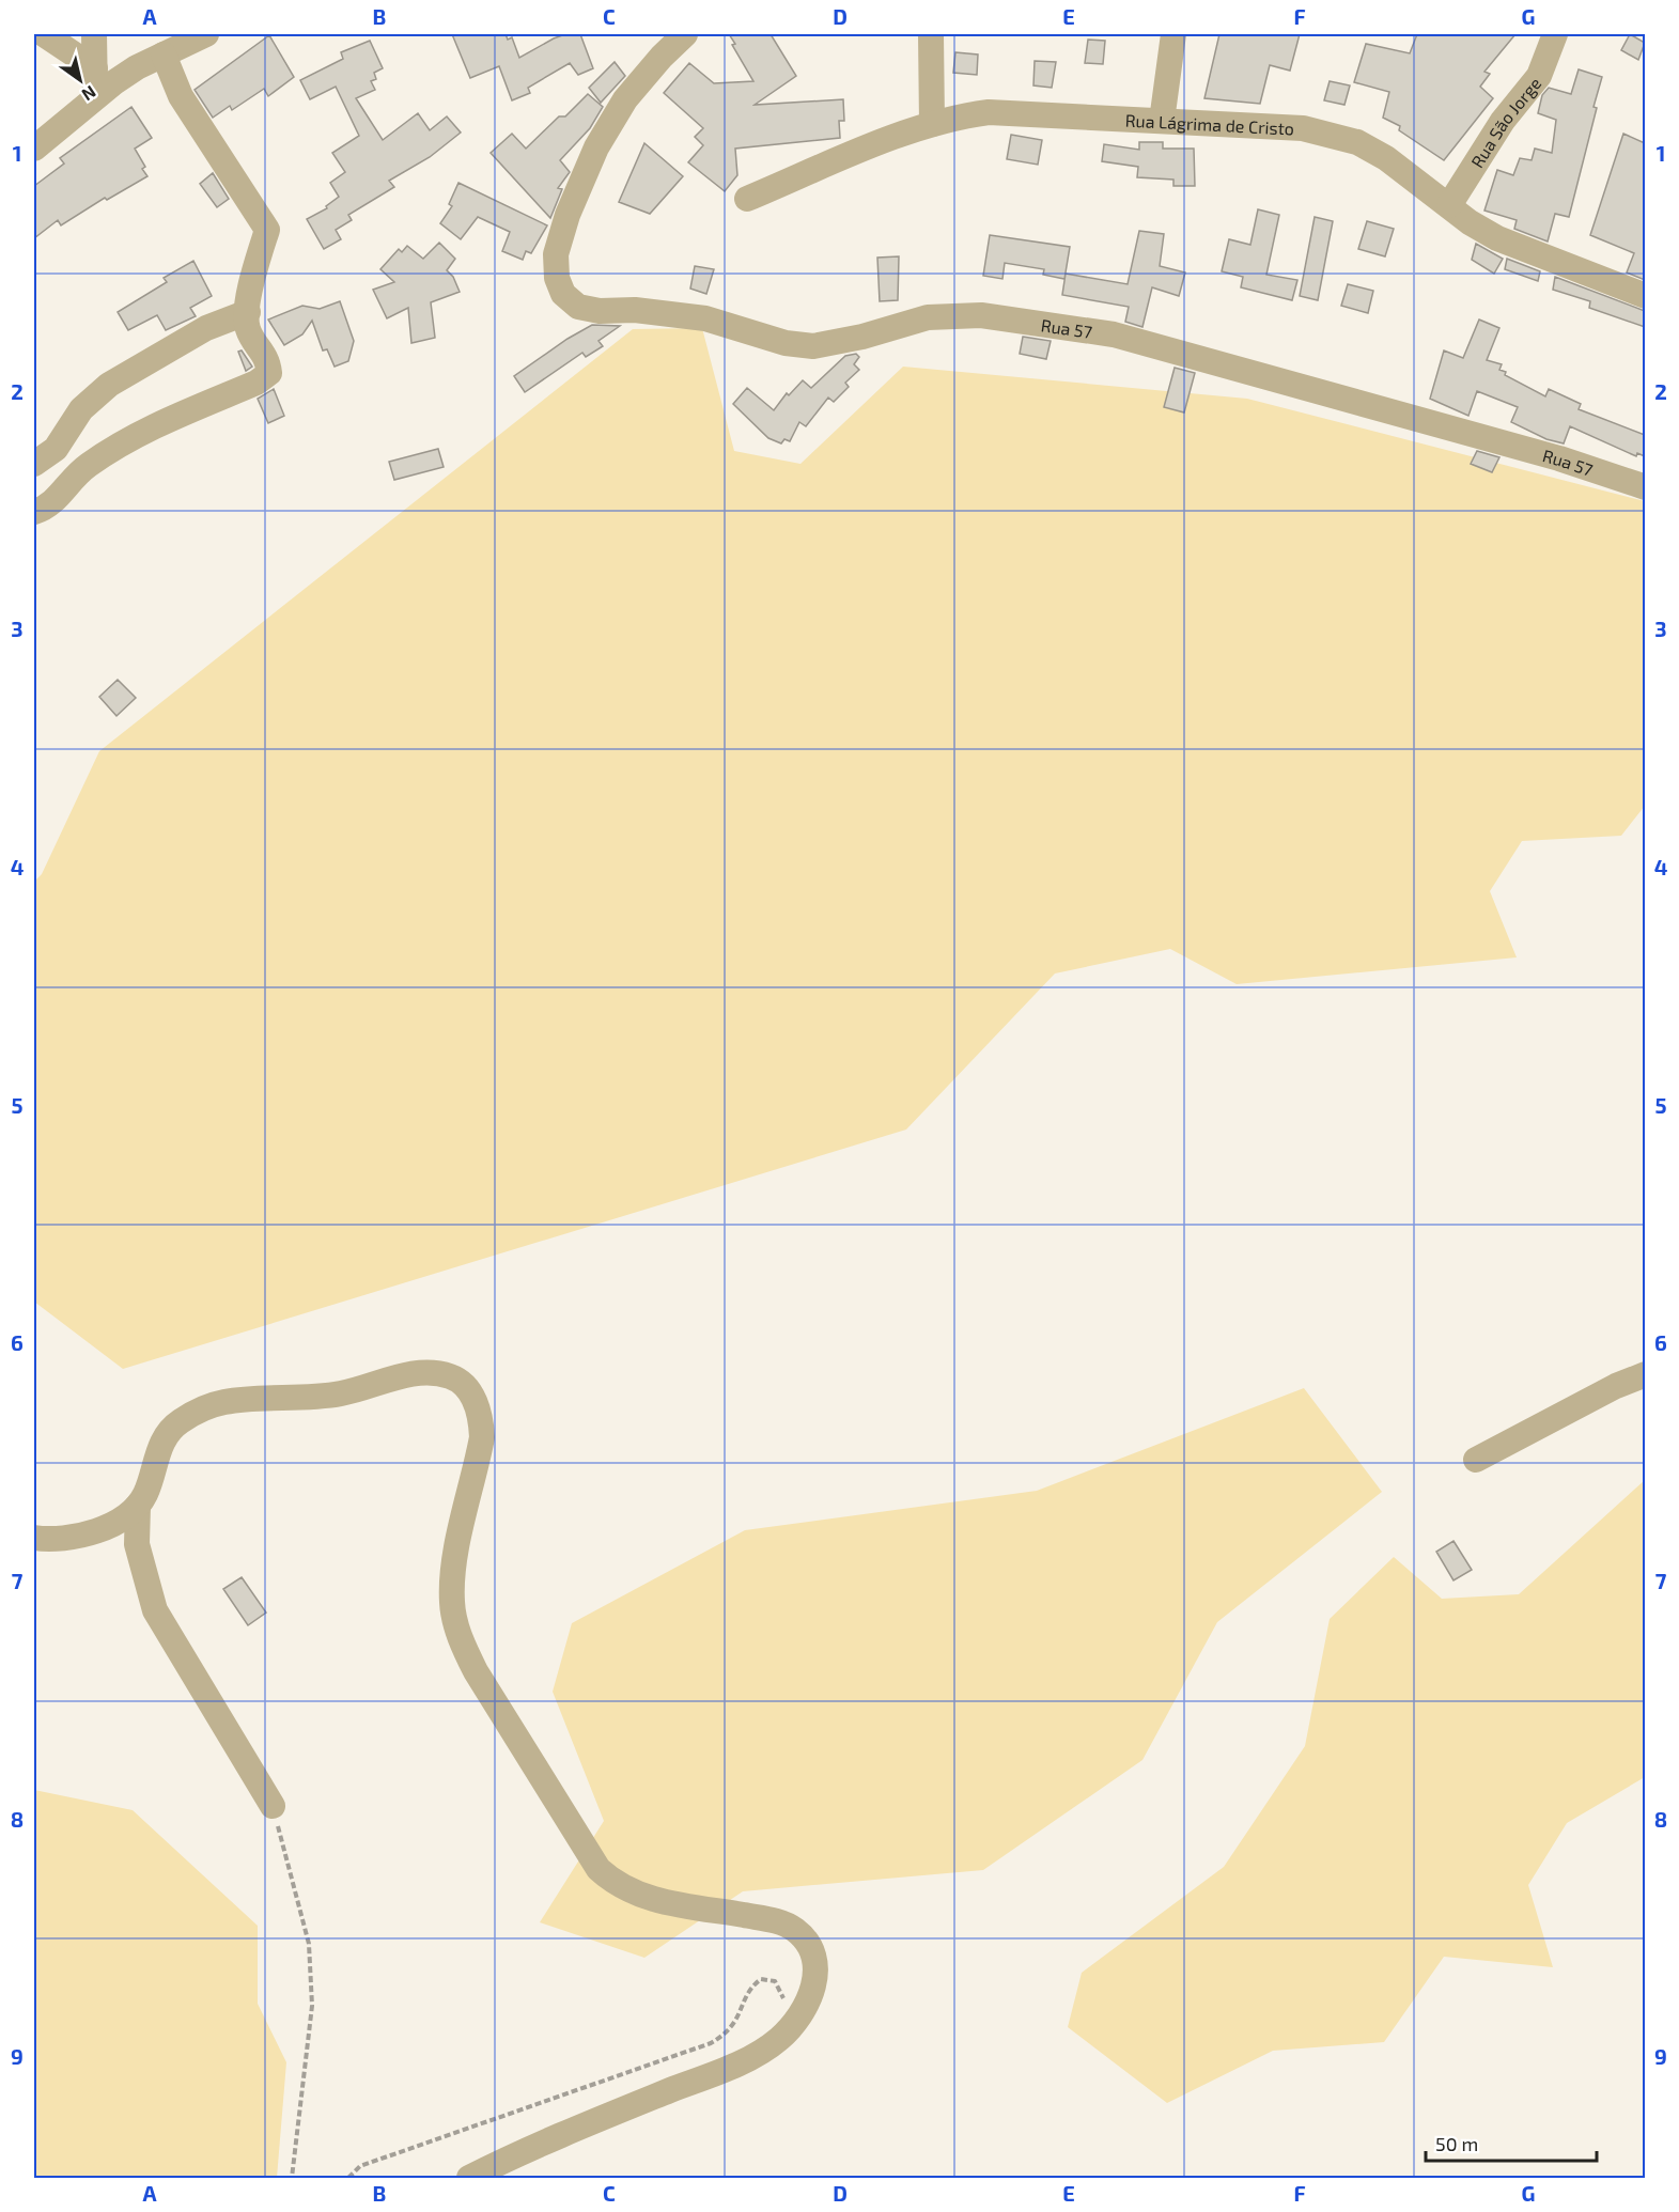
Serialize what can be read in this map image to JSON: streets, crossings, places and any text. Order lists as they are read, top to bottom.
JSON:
{
  "streets": {
    "street": ["Rua São Jorge", "Rua Lágrima de Cristo", "Rua 57"]
  },
  "crossings": [
    ["Rua São Jorge", "Rua Lágrima de Cristo"]
  ],
  "scale_bar": "50 m",
  "north": "bottom right",
  "grid": {
    "columns": [
      "A",
      "B",
      "C",
      "D",
      "E",
      "F",
      "G"
    ],
    "rows": [
      "1",
      "2",
      "3",
      "4",
      "5",
      "6",
      "7",
      "8",
      "9"
    ]
  }
}
